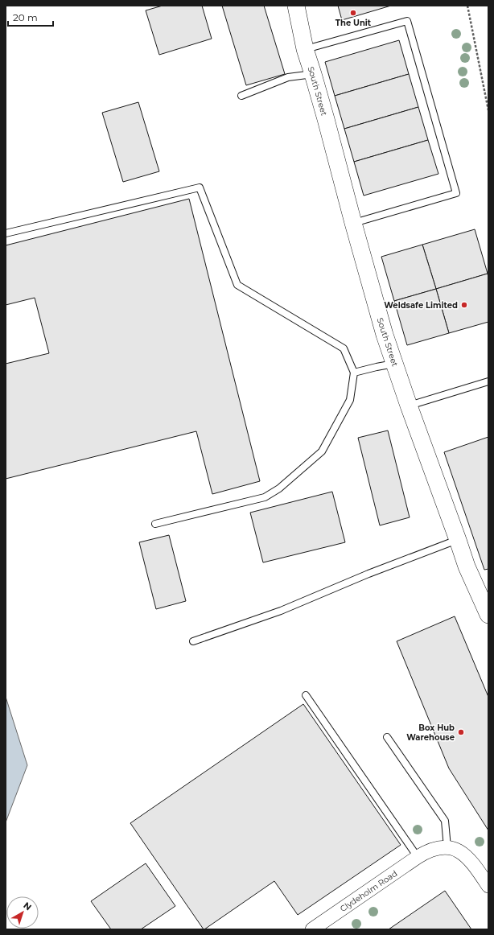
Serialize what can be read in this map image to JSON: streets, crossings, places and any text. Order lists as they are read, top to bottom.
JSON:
{
  "streets": {
    "street": ["South Street", "Clydeholm Road"]
  },
  "places": ["The Unit", "Weldsafe Limited", "Box Hub Warehouse"],
  "scale_bar": "20 m",
  "north": "top right"
}
